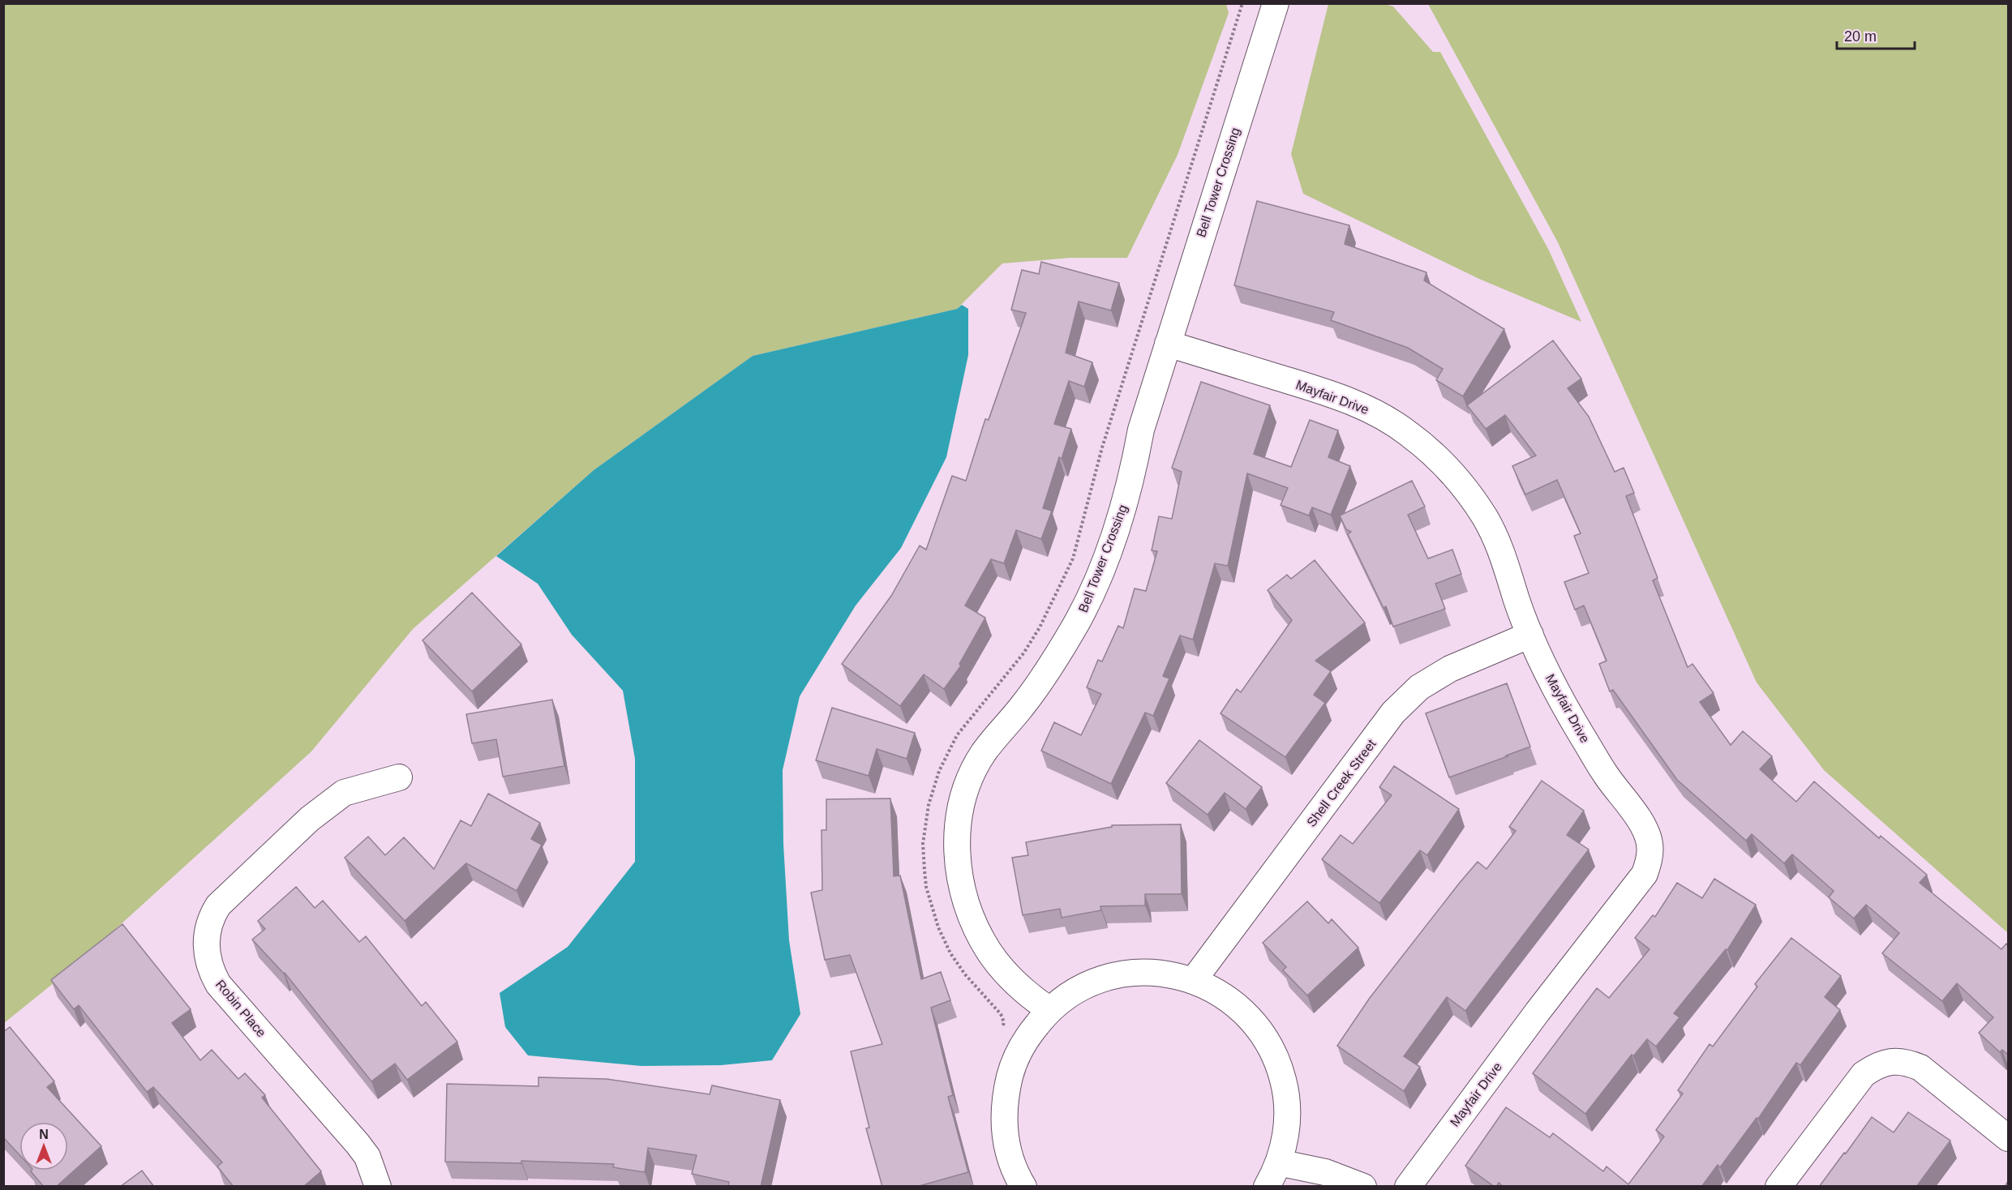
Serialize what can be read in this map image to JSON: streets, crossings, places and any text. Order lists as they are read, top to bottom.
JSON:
{
  "streets": {
    "street": [
      "Bell Tower Crossing",
      "Mayfair Drive",
      "Shell Creek Street",
      "Robin Place"
    ]
  },
  "crossings": [
    ["Bell Tower Crossing", "Mayfair Drive"],
    ["Mayfair Drive", "Shell Creek Street"]
  ],
  "scale_bar": "20 m",
  "north": "top"
}
